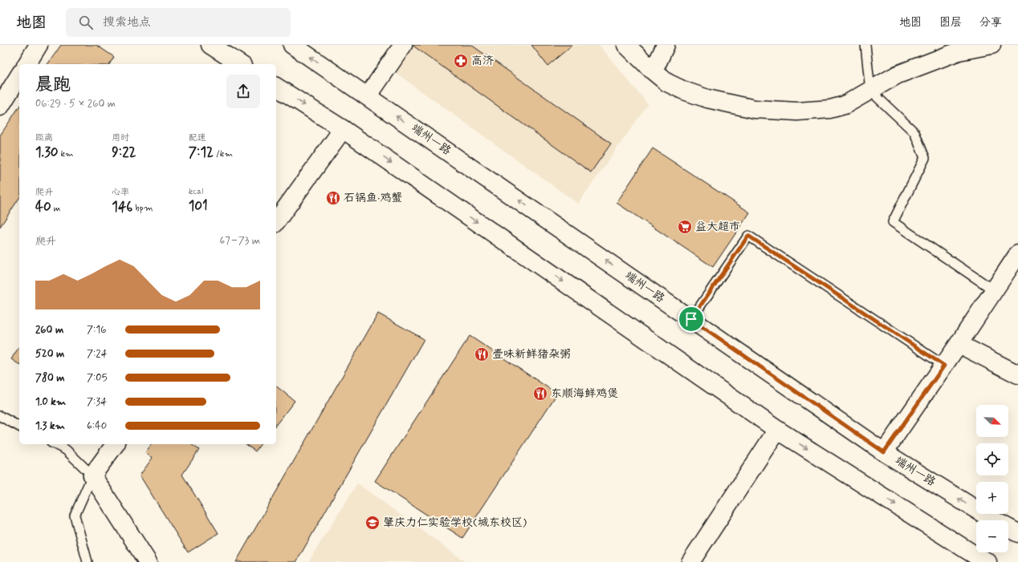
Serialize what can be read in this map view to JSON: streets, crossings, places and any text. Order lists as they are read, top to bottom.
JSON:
{
  "streets": {
    "main road": ["端州一路"]
  },
  "places": {
    "pharmacy": ["高济"],
    "restaurant": ["石锅鱼·鸡蟹", "壹味新鲜猪杂粥", "东顺海鲜鸡煲"],
    "supermarket": ["益大超市"],
    "school or university": ["肇庆力仁实验学校(城东校区)"]
  },
  "north": "bottom right",
  "page": {
    "header": "地图",
    "search": "搜索地点",
    "nav": ["地图", "图层", "分享"],
    "heading": ["晨跑", "06:29 · 5 × 260 m"],
    "stats": [
      ["距离", "1.30 km"],
      ["用时", "9:22"],
      ["配速", "7:12 /km"],
      ["爬升", "40 m"],
      ["心率", "146 bpm"],
      ["kcal", "101"]
    ],
    "chart": ["爬升", "67–73 m"],
    "list": [
      {
        "name": "260 m",
        "note": "7:16"
      },
      {
        "name": "520 m",
        "note": "7:24"
      },
      {
        "name": "780 m",
        "note": "7:05"
      },
      {
        "name": "1.0 km",
        "note": "7:34"
      },
      {
        "name": "1.3 km",
        "note": "6:40"
      }
    ],
    "map_buttons": ["+", "−"]
  }
}
